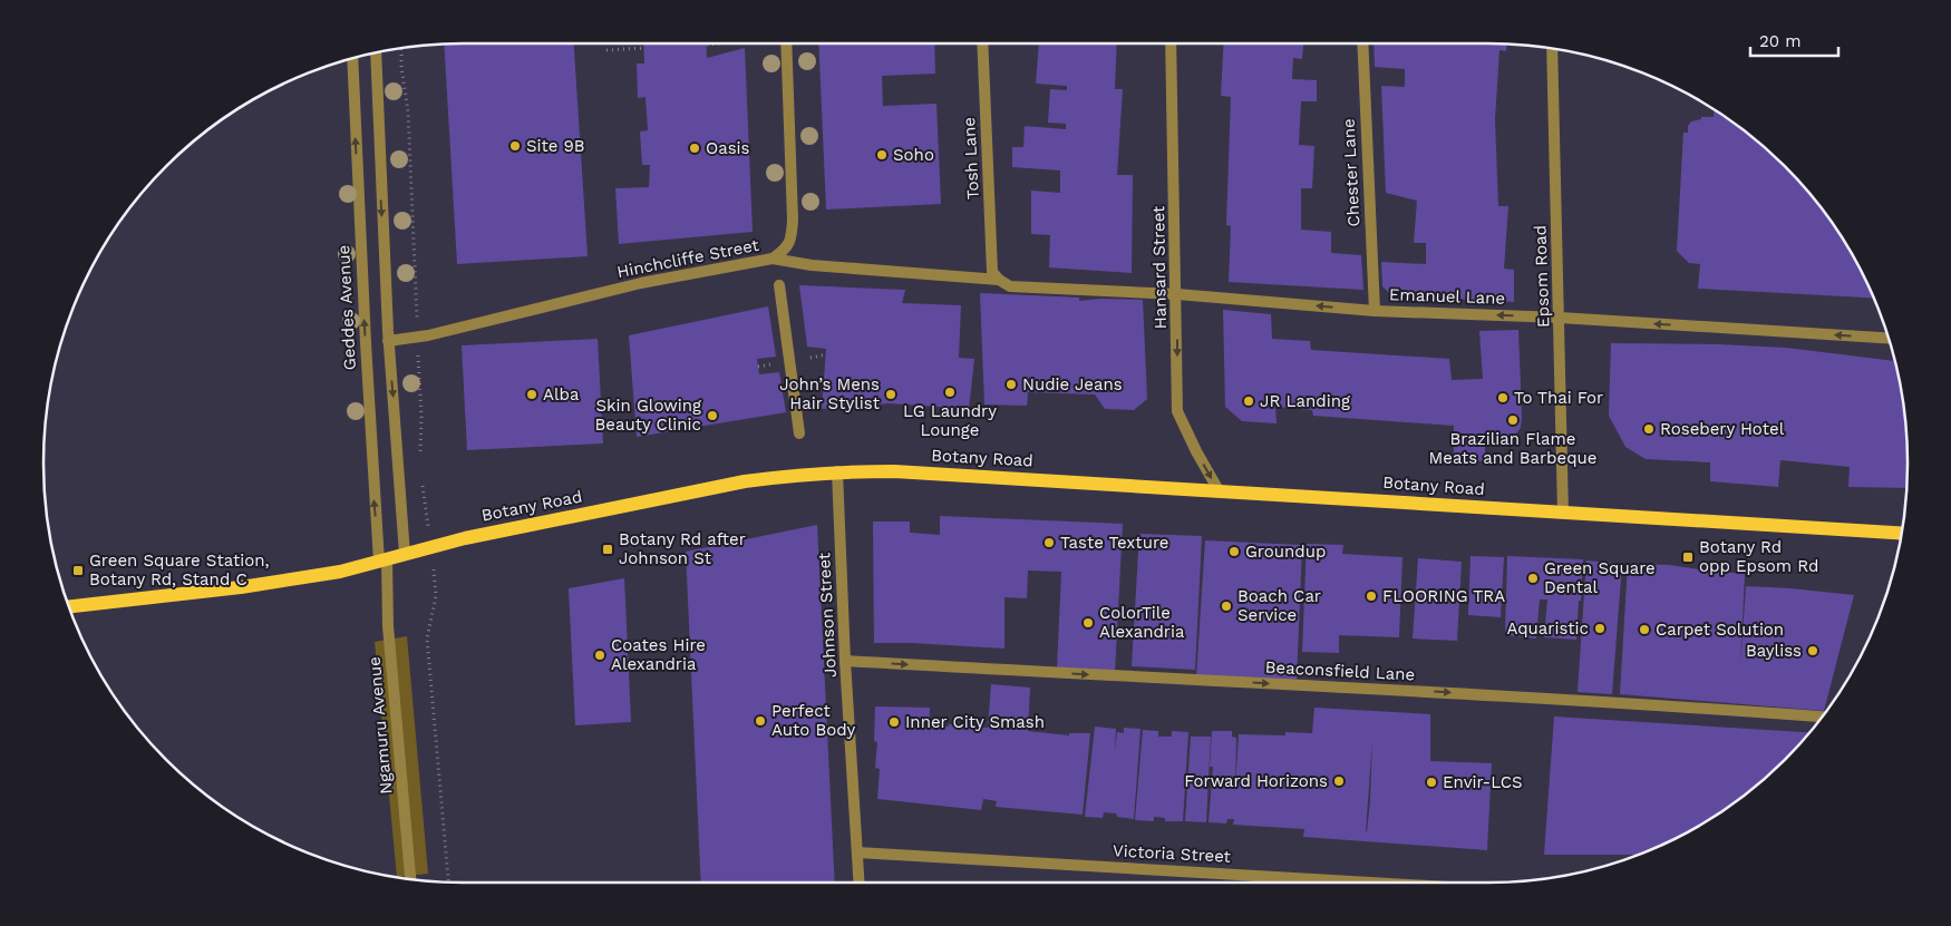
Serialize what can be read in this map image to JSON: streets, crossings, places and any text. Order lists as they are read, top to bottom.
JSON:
{
  "streets": {
    "main road": ["Botany Road"],
    "street": [
      "Tosh Lane",
      "Chester Lane",
      "Hinchcliffe Street",
      "Hansard Street",
      "Epsom Road",
      "Emanuel Lane",
      "Geddes Avenue",
      "Johnson Street",
      "Beaconsfield Lane",
      "Ngamuru Avenue",
      "Victoria Street"
    ]
  },
  "crossings": [
    ["Tosh Lane", "Hinchcliffe Street"],
    ["Tosh Lane", "Emanuel Lane"],
    ["Chester Lane", "Emanuel Lane"],
    ["Hinchcliffe Street", "Emanuel Lane"],
    ["Hansard Street", "Emanuel Lane"],
    ["Hansard Street", "Botany Road"],
    ["Epsom Road", "Emanuel Lane"],
    ["Epsom Road", "Botany Road"],
    ["Geddes Avenue", "Botany Road"],
    ["Geddes Avenue", "Ngamuru Avenue"],
    ["Botany Road", "Johnson Street"],
    ["Botany Road", "Ngamuru Avenue"],
    ["Johnson Street", "Beaconsfield Lane"],
    ["Johnson Street", "Victoria Street"]
  ],
  "one_way": ["Hansard Street", "Emanuel Lane", "Beaconsfield Lane"],
  "places": {
    "other": [
      "Site 9B",
      "Oasis",
      "Soho",
      "Nudie Jeans",
      "LG Laundry Lounge",
      "Alba",
      "John’s Mens Hair Stylist",
      "To Thai For",
      "JR Landing",
      "Skin Glowing Beauty Clinic",
      "Brazilian Flame Meats and Barbeque",
      "Rosebery Hotel",
      "Taste Texture",
      "Groundup",
      "Green Square Dental",
      "FLOORING TRA",
      "Boach Car Service",
      "ColorTile Alexandria",
      "Aquaristic",
      "Carpet Solution",
      "Bayliss",
      "Coates Hire Alexandria",
      "Perfect Auto Body",
      "Inner City Smash",
      "Forward Horizons",
      "Envir-LCS"
    ],
    "transit": ["Botany Rd after Johnson St", "Botany Rd opp Epsom Rd", "Green Square Station, Botany Rd, Stand C"]
  },
  "scale_bar": "20 m"
}
